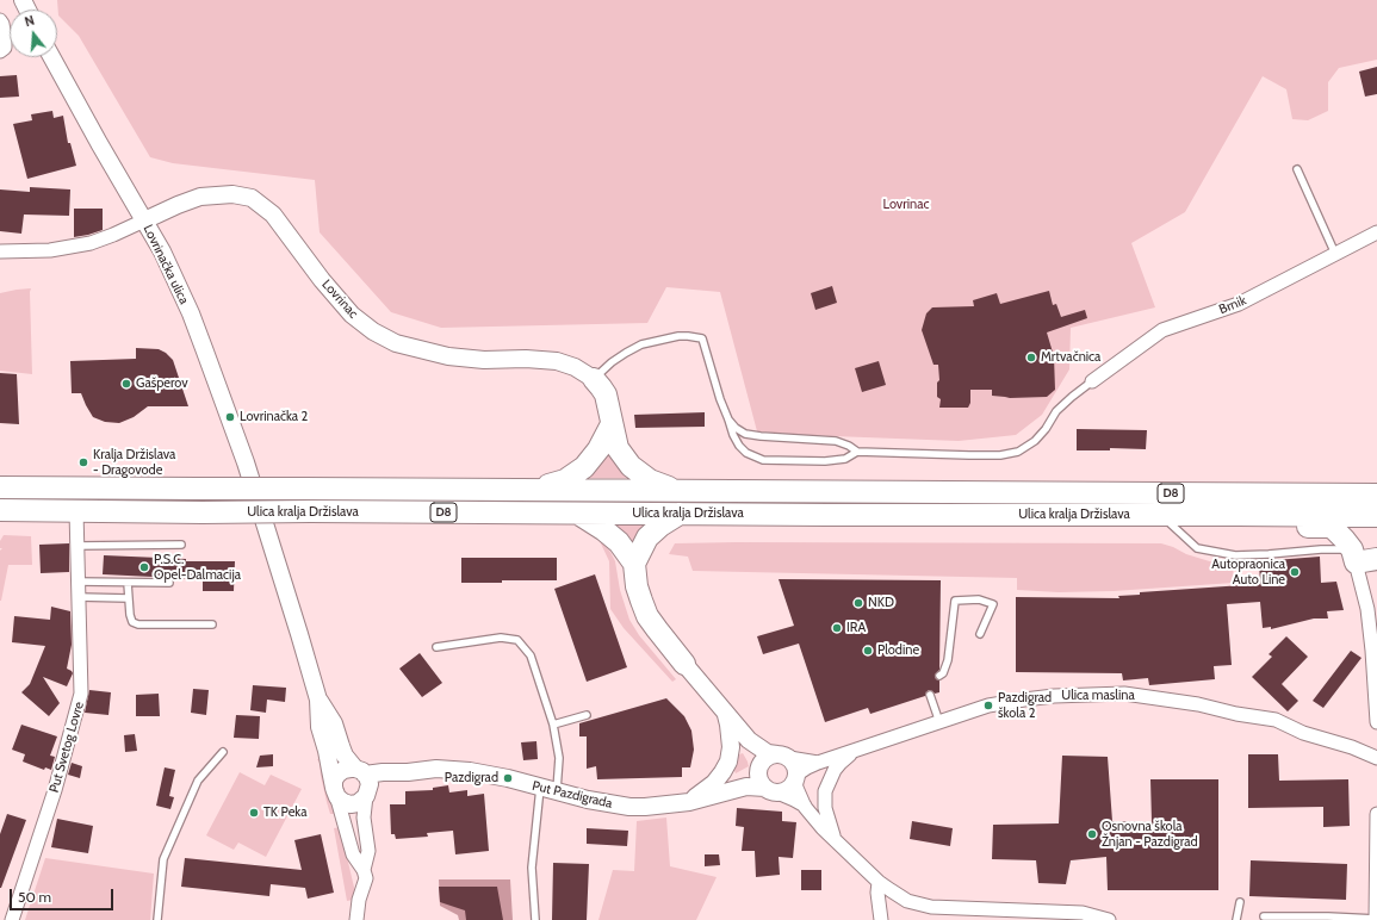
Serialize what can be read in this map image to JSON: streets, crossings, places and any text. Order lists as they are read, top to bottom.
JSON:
{
  "streets": {
    "highway": ["D8", "Ulica kralja Držislava"],
    "street": [
      "Lovrinačka ulica",
      "Lovrinac",
      "Brnik",
      "Ulica maslina",
      "Put Svetog Lovre",
      "Put Pazdigrada"
    ]
  },
  "crossings": [
    ["Lovrinačka ulica", "Lovrinac"],
    ["Ulica kralja Držislava", "Put Svetog Lovre"],
    ["Ulica maslina", "Put Pazdigrada"]
  ],
  "parks": ["Lovrinac"],
  "places": [
    "Mrtvačnica",
    "Gašperov",
    "Lovrinačka 2",
    "Kralja Držislava - Dragovode",
    "P.S.C. Opel-Dalmacija",
    "Autopraonica Auto Line",
    "NKD",
    "IRA",
    "Plodine",
    "Pazdigrad škola 2",
    "Pazdigrad",
    "TK Peka",
    "Osnovna škola Žnjan - Pazdigrad"
  ],
  "scale_bar": "50 m",
  "north": "top"
}
